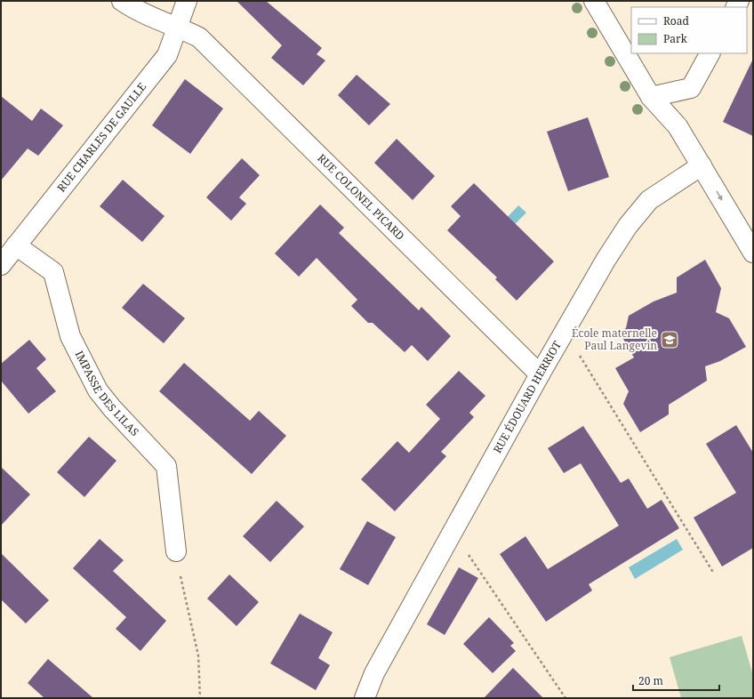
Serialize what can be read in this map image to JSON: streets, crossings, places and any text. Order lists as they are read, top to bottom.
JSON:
{
  "streets": {
    "street": [
      "RUE CHARLES DE GAULLE",
      "RUE COLONEL PICARD",
      "IMPASSE DES LILAS",
      "RUE ÉDOUARD HERRIOT"
    ]
  },
  "crossings": [
    ["RUE CHARLES DE GAULLE", "RUE COLONEL PICARD"],
    ["RUE CHARLES DE GAULLE", "IMPASSE DES LILAS"],
    ["RUE COLONEL PICARD", "RUE ÉDOUARD HERRIOT"]
  ],
  "places": {
    "school or university": ["École maternelle Paul Langevin"]
  },
  "legend": ["Road", "Park"],
  "scale_bar": "20 m"
}
